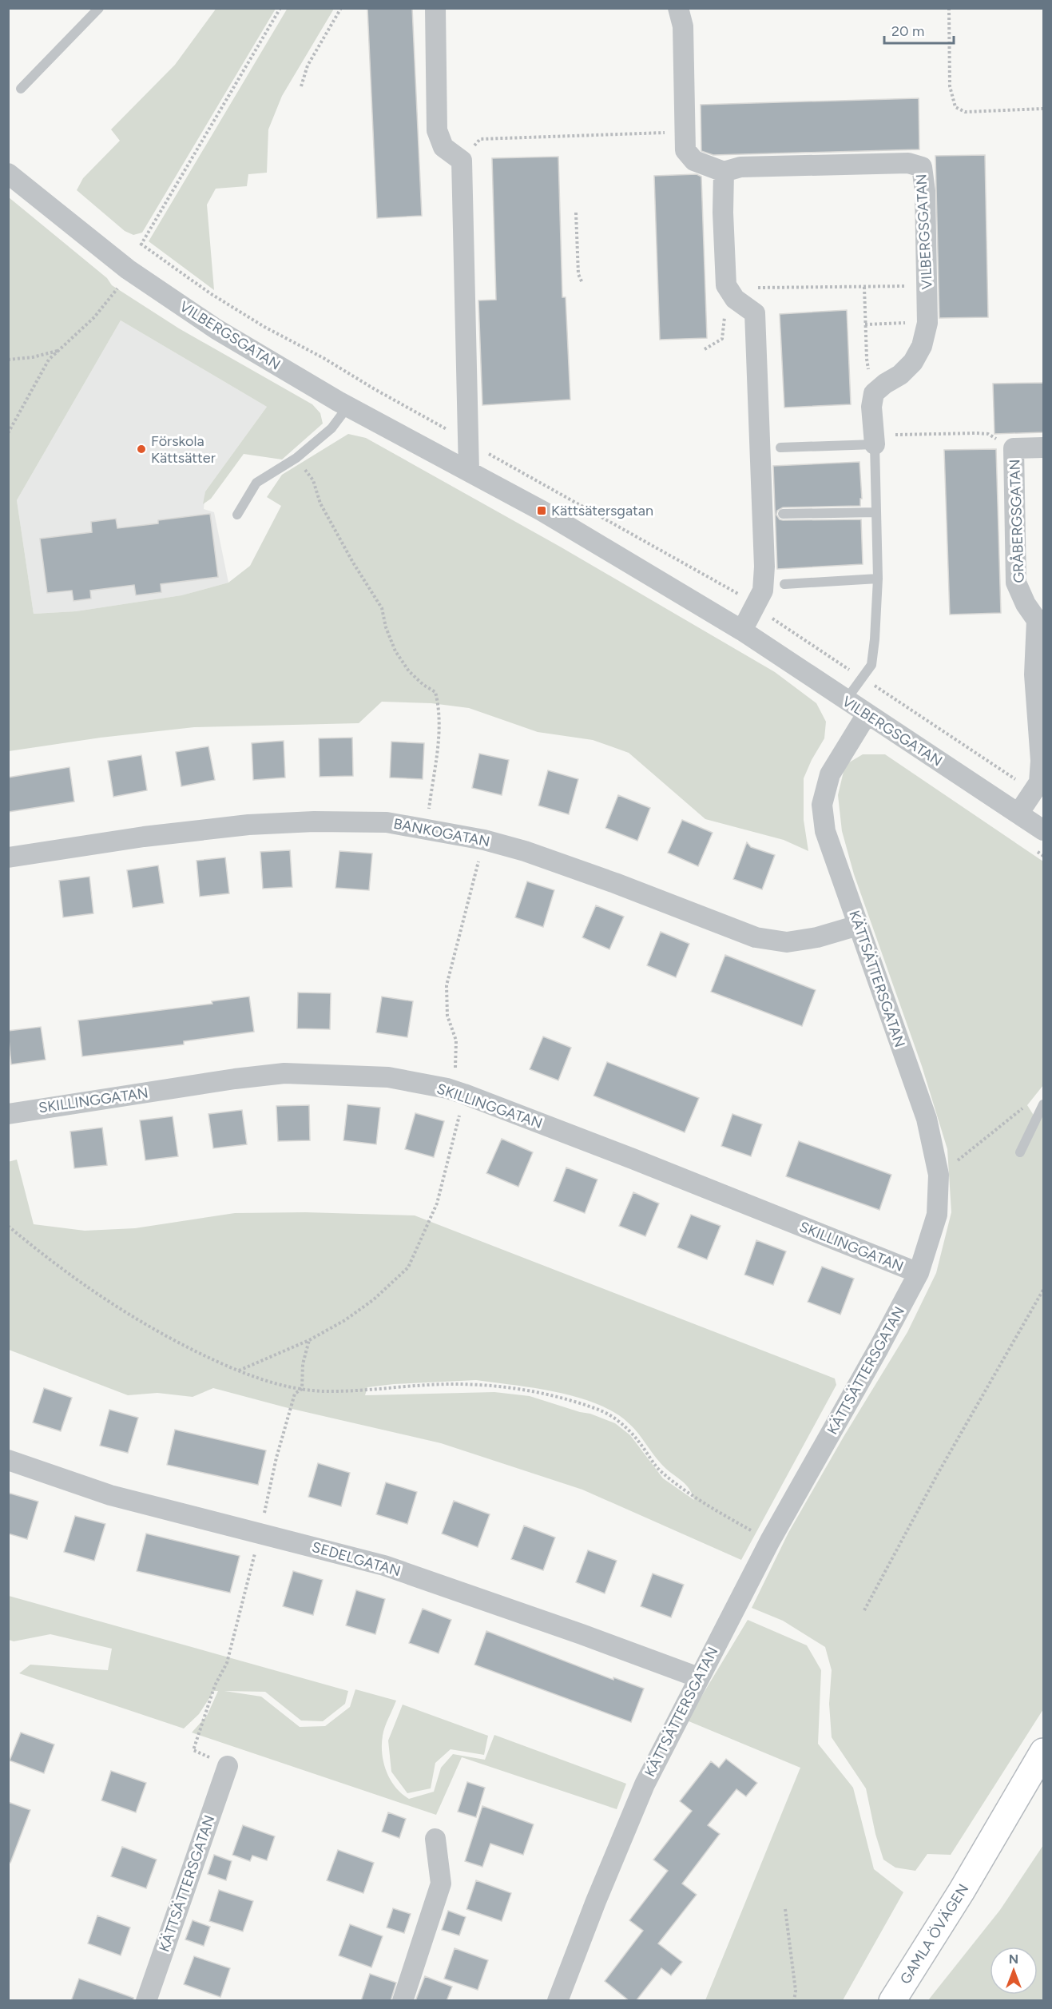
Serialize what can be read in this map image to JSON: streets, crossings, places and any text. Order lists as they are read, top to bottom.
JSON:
{
  "streets": {
    "main road": ["GAMLA ÖVÄGEN"],
    "street": [
      "VILBERGSGATAN",
      "GRÅBERGSGATAN",
      "BANKOGATAN",
      "KÄTTSÄTTERSGATAN",
      "SKILLINGGATAN",
      "SEDELGATAN"
    ]
  },
  "crossings": [
    ["VILBERGSGATAN", "GRÅBERGSGATAN"],
    ["VILBERGSGATAN", "KÄTTSÄTTERSGATAN"],
    ["BANKOGATAN", "KÄTTSÄTTERSGATAN"],
    ["KÄTTSÄTTERSGATAN", "SKILLINGGATAN"],
    ["KÄTTSÄTTERSGATAN", "SEDELGATAN"]
  ],
  "places": {
    "other": ["Förskola Kättsätter"],
    "transit": ["Kättsätersgatan"]
  },
  "scale_bar": "20 m",
  "north": "top"
}
